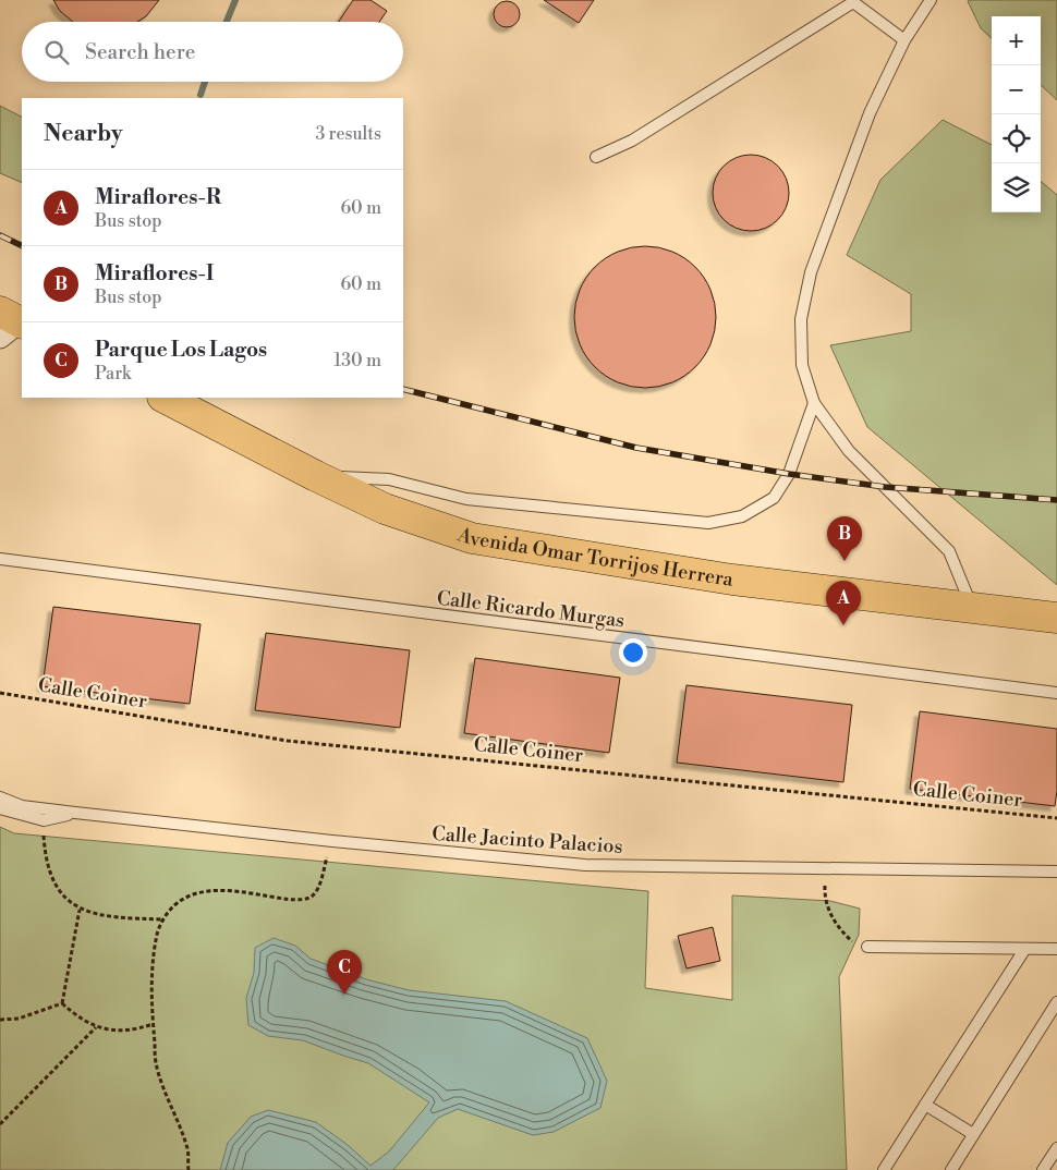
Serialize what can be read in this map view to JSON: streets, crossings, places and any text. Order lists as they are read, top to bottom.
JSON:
{
  "streets": {
    "main road": ["Avenida Omar Torrijos Herrera"],
    "lane": ["Calle Ricardo Murgas", "Calle Jacinto Palacios"],
    "path": ["Calle Coiner"]
  },
  "page": {
    "map_buttons": ["+", "−"],
    "search": "Search here",
    "heading": ["Nearby", "3 results"],
    "list": [
      {
        "mark": "A",
        "name": "Miraflores-R",
        "note": "Bus stop",
        "value": "60 m"
      },
      {
        "mark": "B",
        "name": "Miraflores-I",
        "note": "Bus stop",
        "value": "60 m"
      },
      {
        "mark": "C",
        "name": "Parque Los Lagos",
        "note": "Park",
        "value": "130 m"
      }
    ],
    "pins": ["B", "A", "C"]
  }
}
